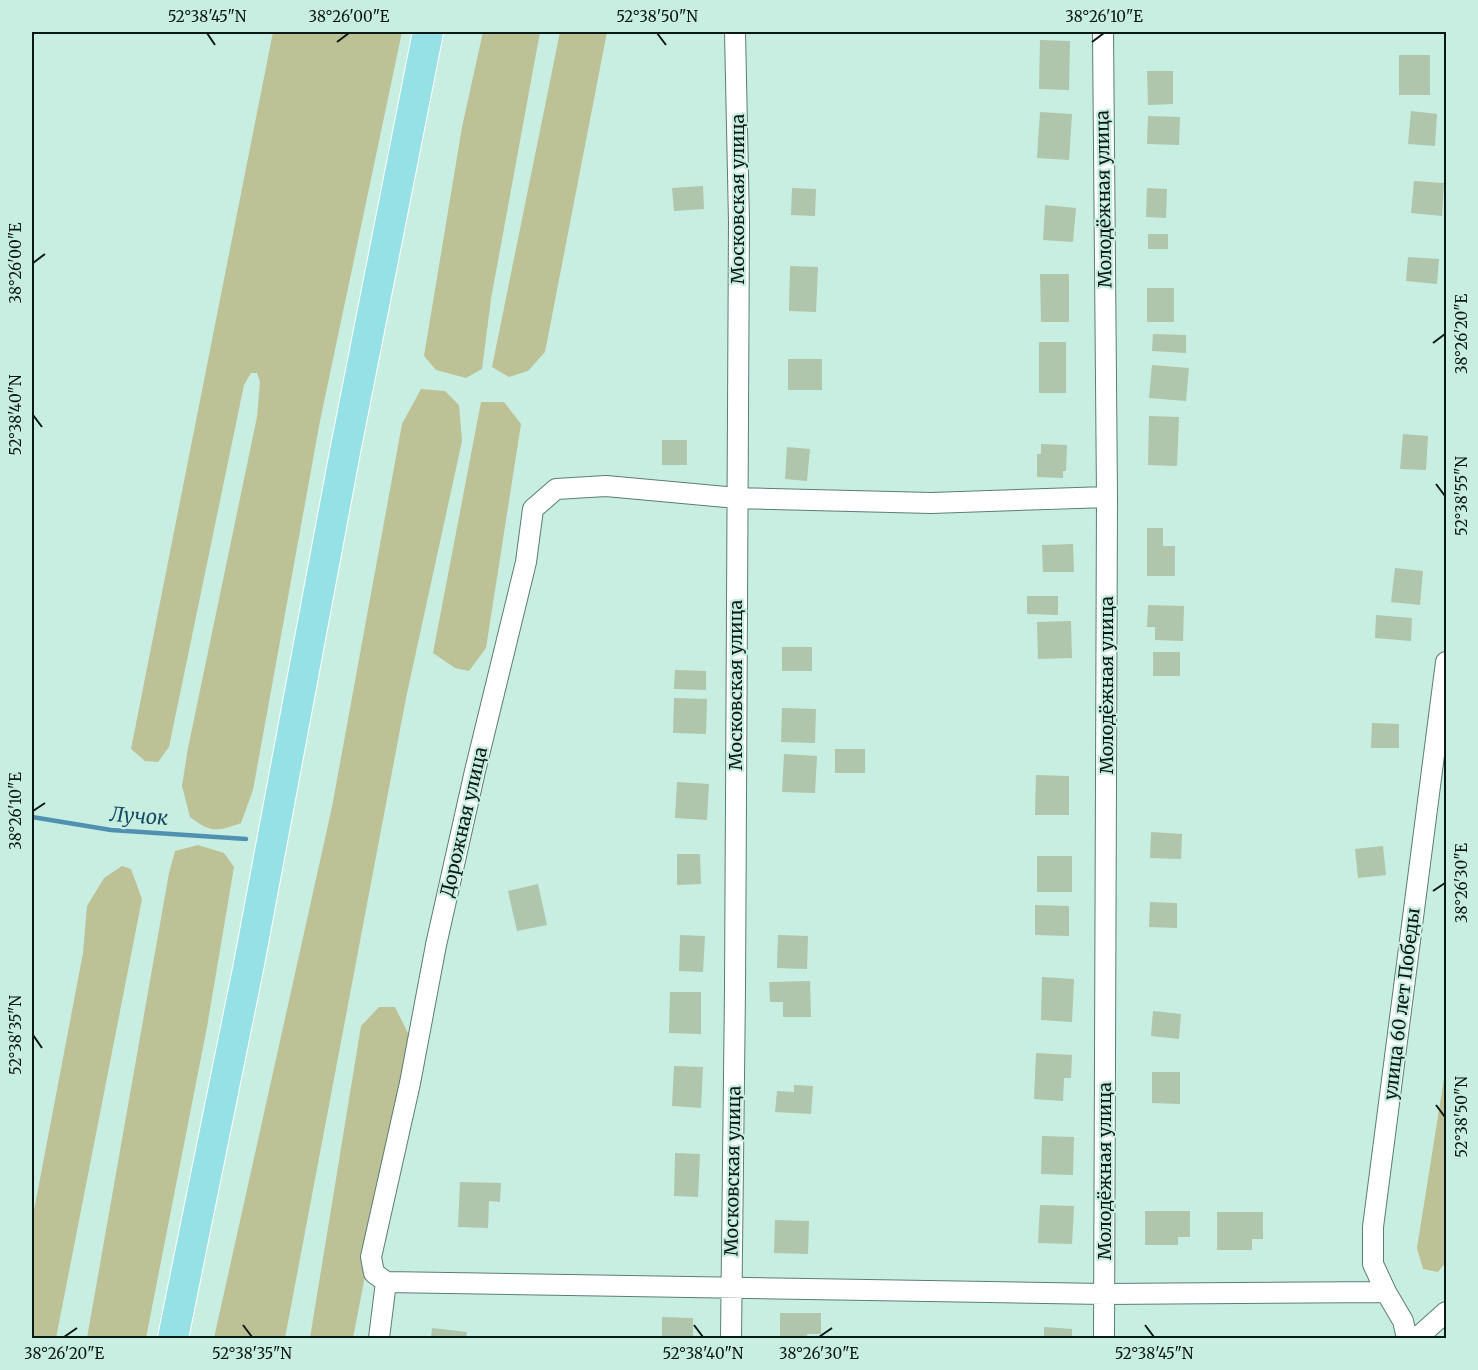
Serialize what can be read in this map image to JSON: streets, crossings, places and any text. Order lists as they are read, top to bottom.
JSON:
{
  "streets": {
    "street": [
      "Московская улица",
      "Молодёжная улица",
      "Дорожная улица",
      "улица 60 лет Победы"
    ]
  },
  "crossings": [
    ["Московская улица", "Дорожная улица"],
    ["Молодёжная улица", "Дорожная улица"]
  ],
  "water": ["Лучок"],
  "coordinates": [
    "52°38'45\"N",
    "38°26'00\"E",
    "52°38'50\"N",
    "38°26'10\"E",
    "38°26'20\"E",
    "52°38'40\"N",
    "52°38'55\"N",
    "38°26'30\"E",
    "52°38'35\"N"
  ]
}
